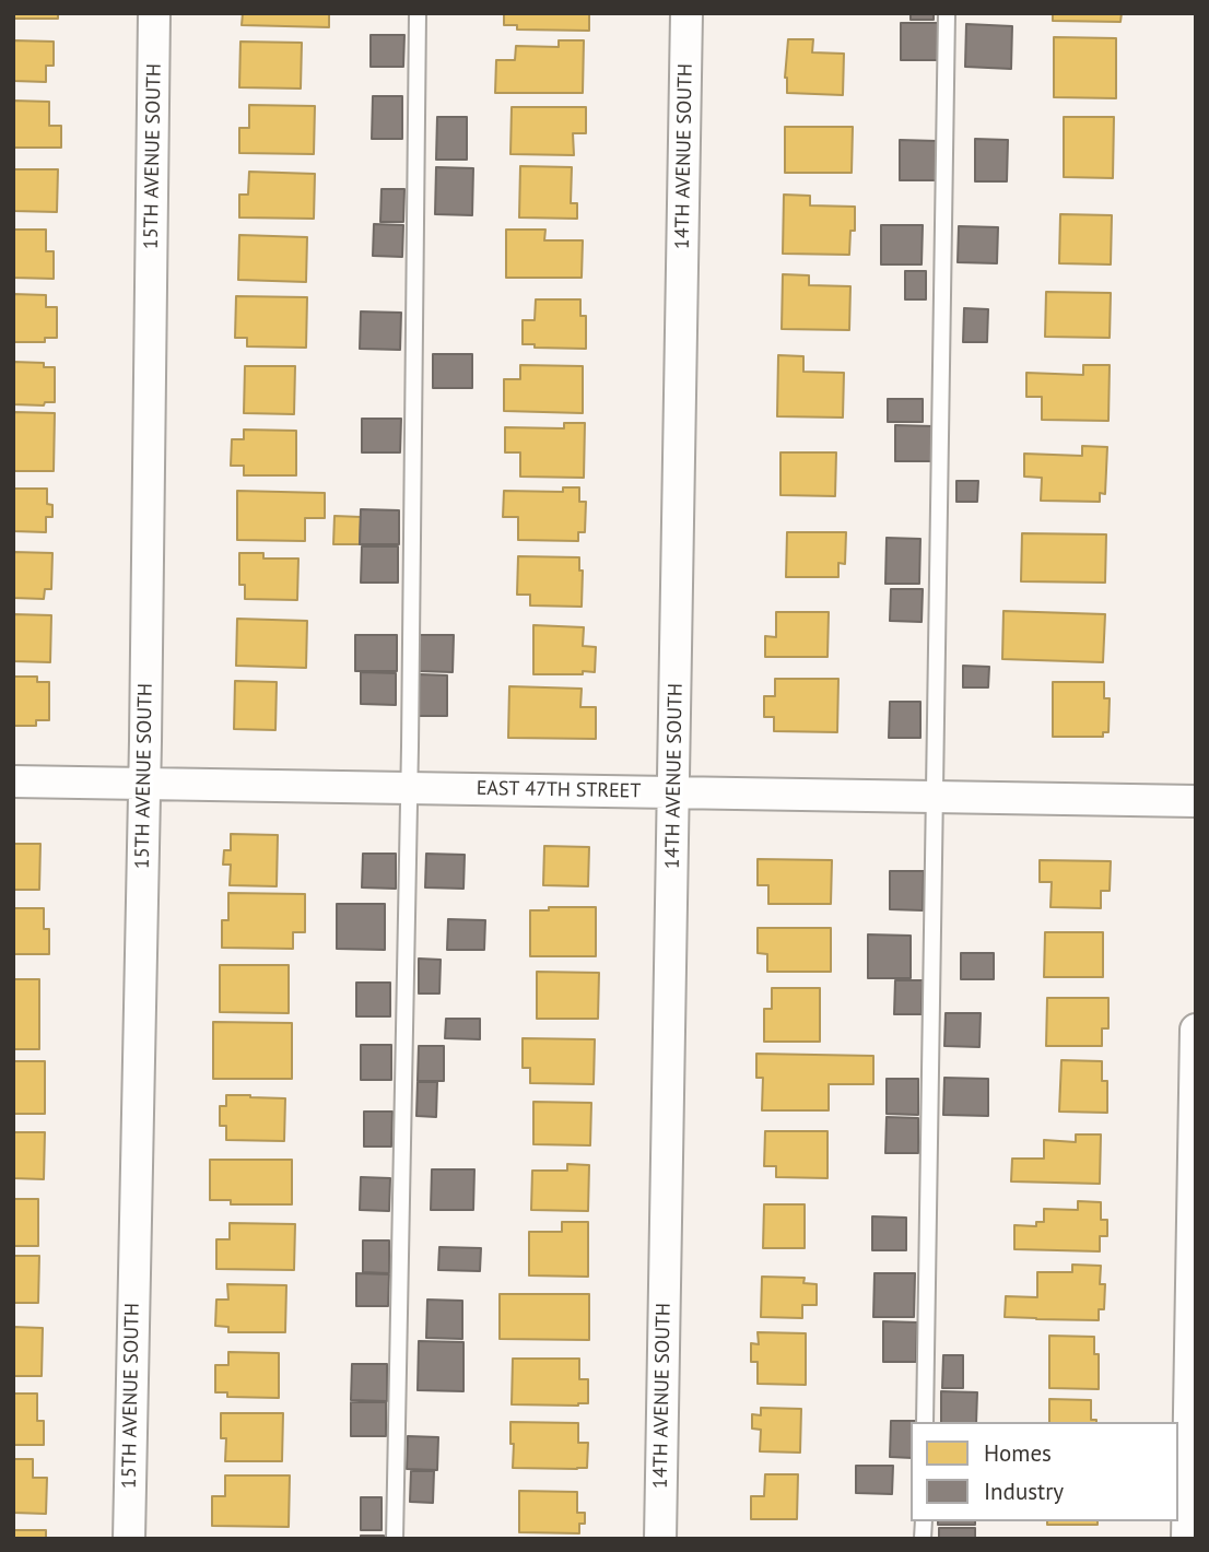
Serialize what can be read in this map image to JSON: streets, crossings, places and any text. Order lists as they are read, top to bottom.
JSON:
{
  "streets": {
    "street": ["15TH AVENUE SOUTH", "14TH AVENUE SOUTH", "EAST 47TH STREET"]
  },
  "crossings": [
    ["15TH AVENUE SOUTH", "EAST 47TH STREET"],
    ["14TH AVENUE SOUTH", "EAST 47TH STREET"]
  ],
  "legend": ["Homes", "Industry"]
}
